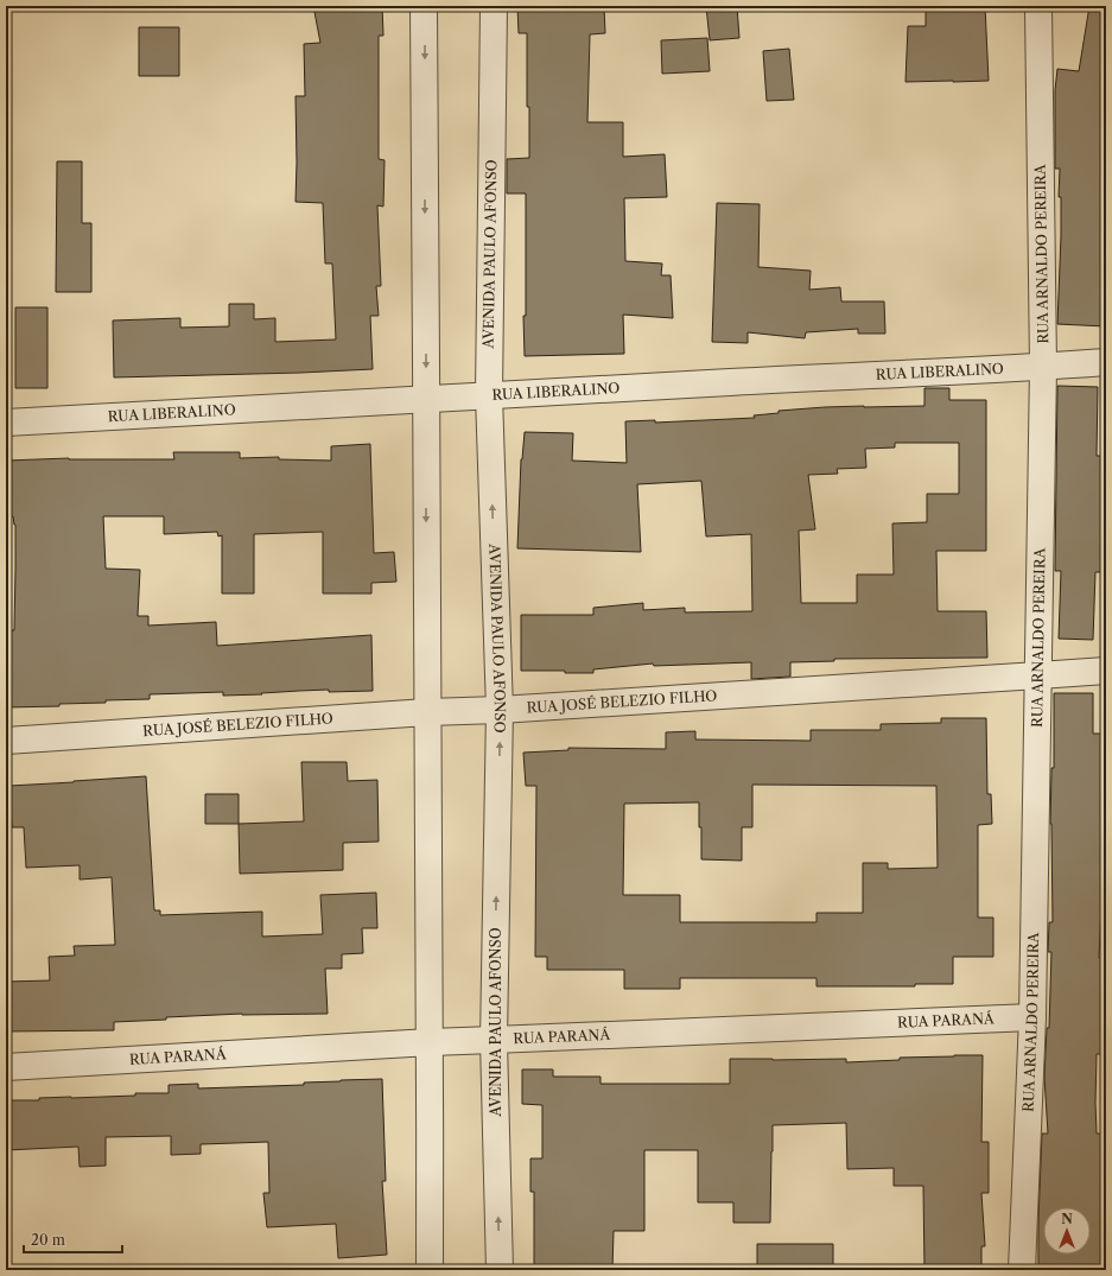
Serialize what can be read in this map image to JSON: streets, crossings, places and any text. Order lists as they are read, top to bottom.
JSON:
{
  "streets": {
    "street": [
      "AVENIDA PAULO AFONSO",
      "RUA ARNALDO PEREIRA",
      "RUA LIBERALINO",
      "RUA JOSÉ BELEZIO FILHO",
      "RUA PARANÁ"
    ]
  },
  "crossings": [
    ["AVENIDA PAULO AFONSO", "RUA LIBERALINO"],
    ["AVENIDA PAULO AFONSO", "RUA JOSÉ BELEZIO FILHO"],
    ["AVENIDA PAULO AFONSO", "RUA PARANÁ"],
    ["RUA ARNALDO PEREIRA", "RUA LIBERALINO"],
    ["RUA ARNALDO PEREIRA", "RUA JOSÉ BELEZIO FILHO"],
    ["RUA ARNALDO PEREIRA", "RUA PARANÁ"]
  ],
  "scale_bar": "20 m",
  "north": "top"
}
